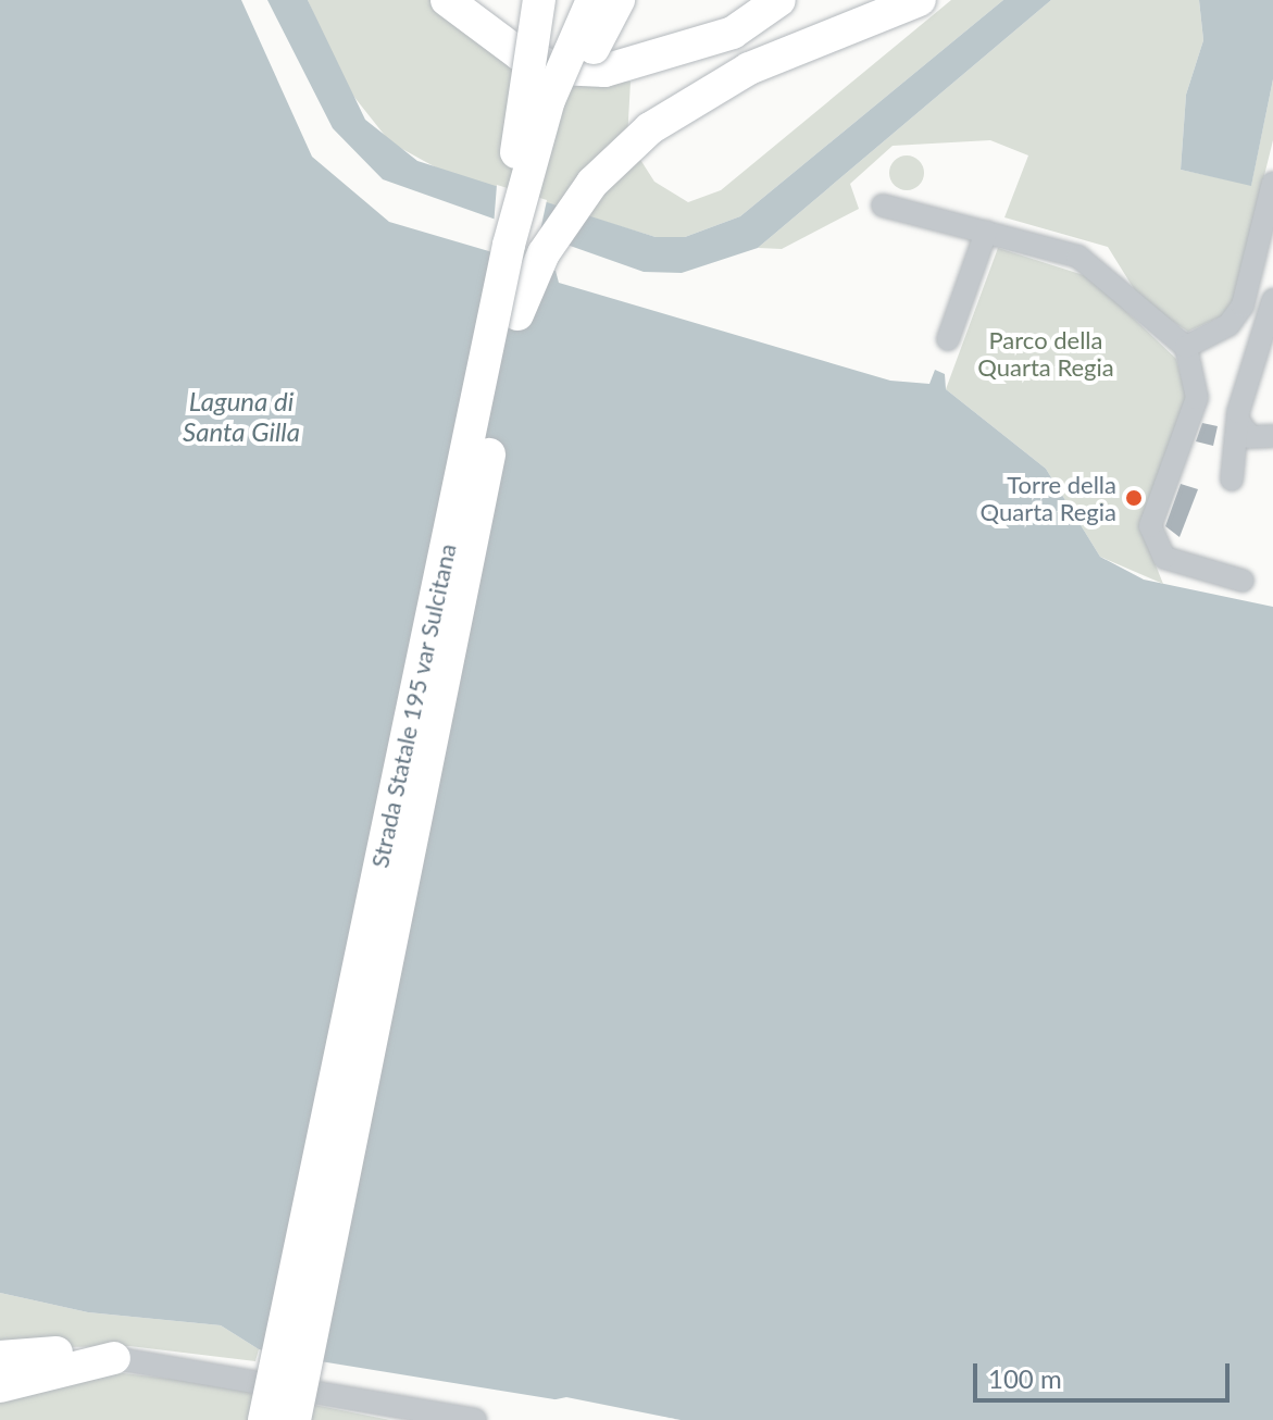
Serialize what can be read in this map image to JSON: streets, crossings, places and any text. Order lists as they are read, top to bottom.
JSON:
{
  "streets": {
    "highway": ["Strada Statale 195 var Sulcitana"]
  },
  "water": ["Laguna di Santa Gilla"],
  "parks": ["Parco della Quarta Regia"],
  "places": ["Torre della Quarta Regia"],
  "scale_bar": "100 m"
}
